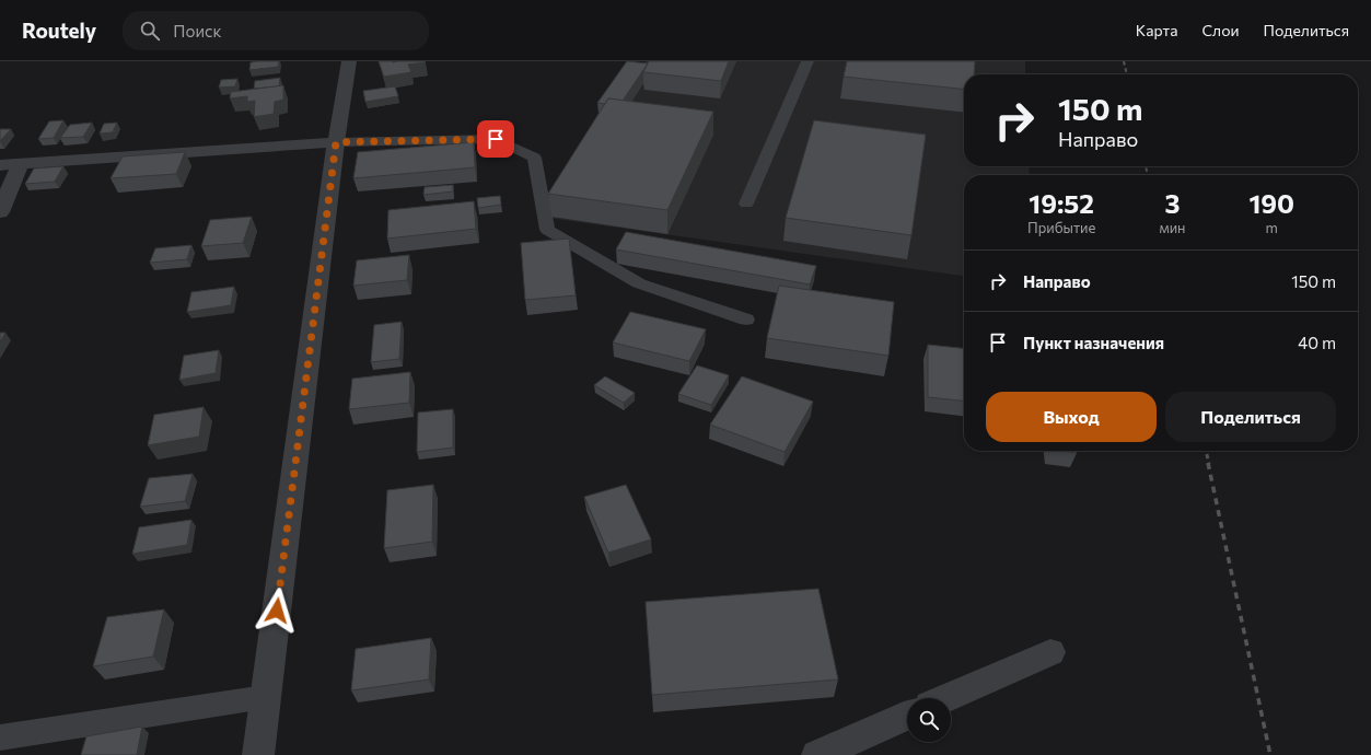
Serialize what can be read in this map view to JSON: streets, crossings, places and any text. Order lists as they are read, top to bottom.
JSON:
{
  "page": {
    "header": "Routely",
    "search": "Поиск",
    "nav": ["Карта", "Слои", "Поделиться"],
    "turn": ["150 m", "Направо"],
    "eta": [
      "19:52",
      "Прибытие",
      "3",
      "мин",
      "190",
      "m"
    ],
    "list": [
      {
        "name": "Направо",
        "value": "150 m"
      },
      {
        "name": "Пункт назначения",
        "value": "40 m"
      }
    ],
    "buttons": ["Выход", "Поделиться"]
  }
}
